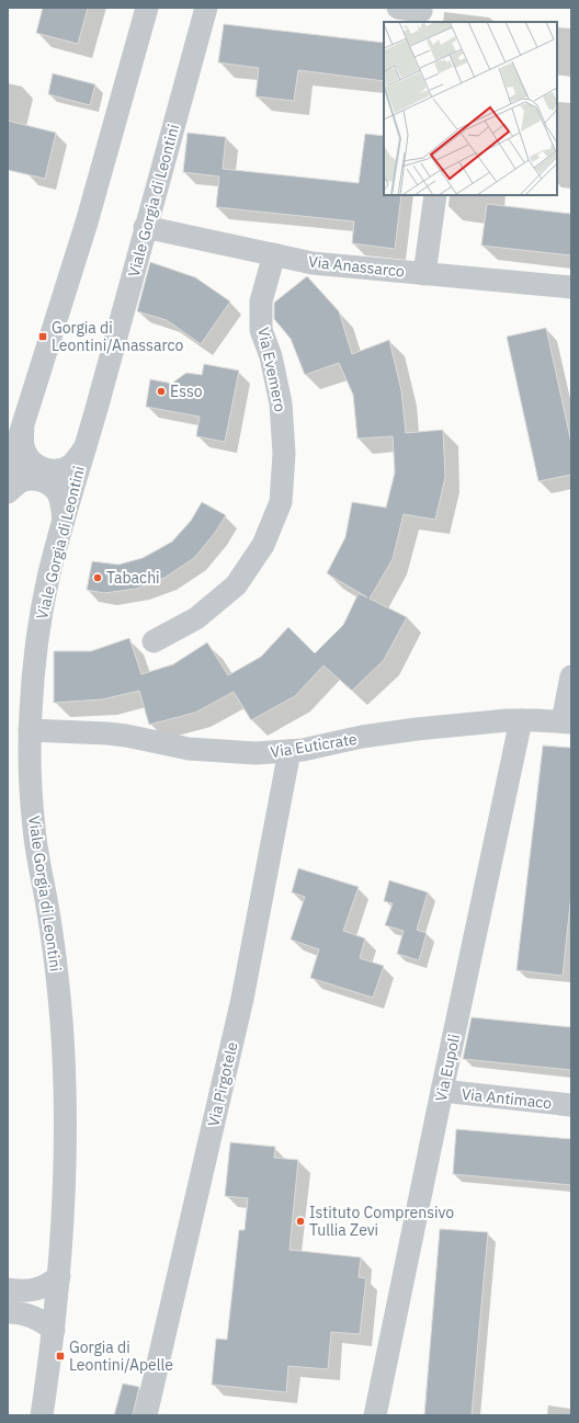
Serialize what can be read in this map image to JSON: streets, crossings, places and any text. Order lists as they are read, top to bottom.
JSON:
{
  "streets": {
    "street": [
      "Viale Gorgia di Leontini",
      "Via Anassarco",
      "Via Evemero",
      "Via Euticrate",
      "Via Eupoli",
      "Via Pirgotele",
      "Via Antimaco"
    ]
  },
  "crossings": [
    ["Viale Gorgia di Leontini", "Via Anassarco"],
    ["Viale Gorgia di Leontini", "Via Euticrate"],
    ["Via Anassarco", "Via Evemero"],
    ["Via Euticrate", "Via Eupoli"],
    ["Via Euticrate", "Via Pirgotele"],
    ["Via Eupoli", "Via Antimaco"]
  ],
  "places": {
    "transit": ["Gorgia di Leontini/Anassarco", "Gorgia di Leontini/Apelle"],
    "other": ["Esso", "Tabachi", "Istituto Comprensivo Tullia Zevi"]
  }
}
